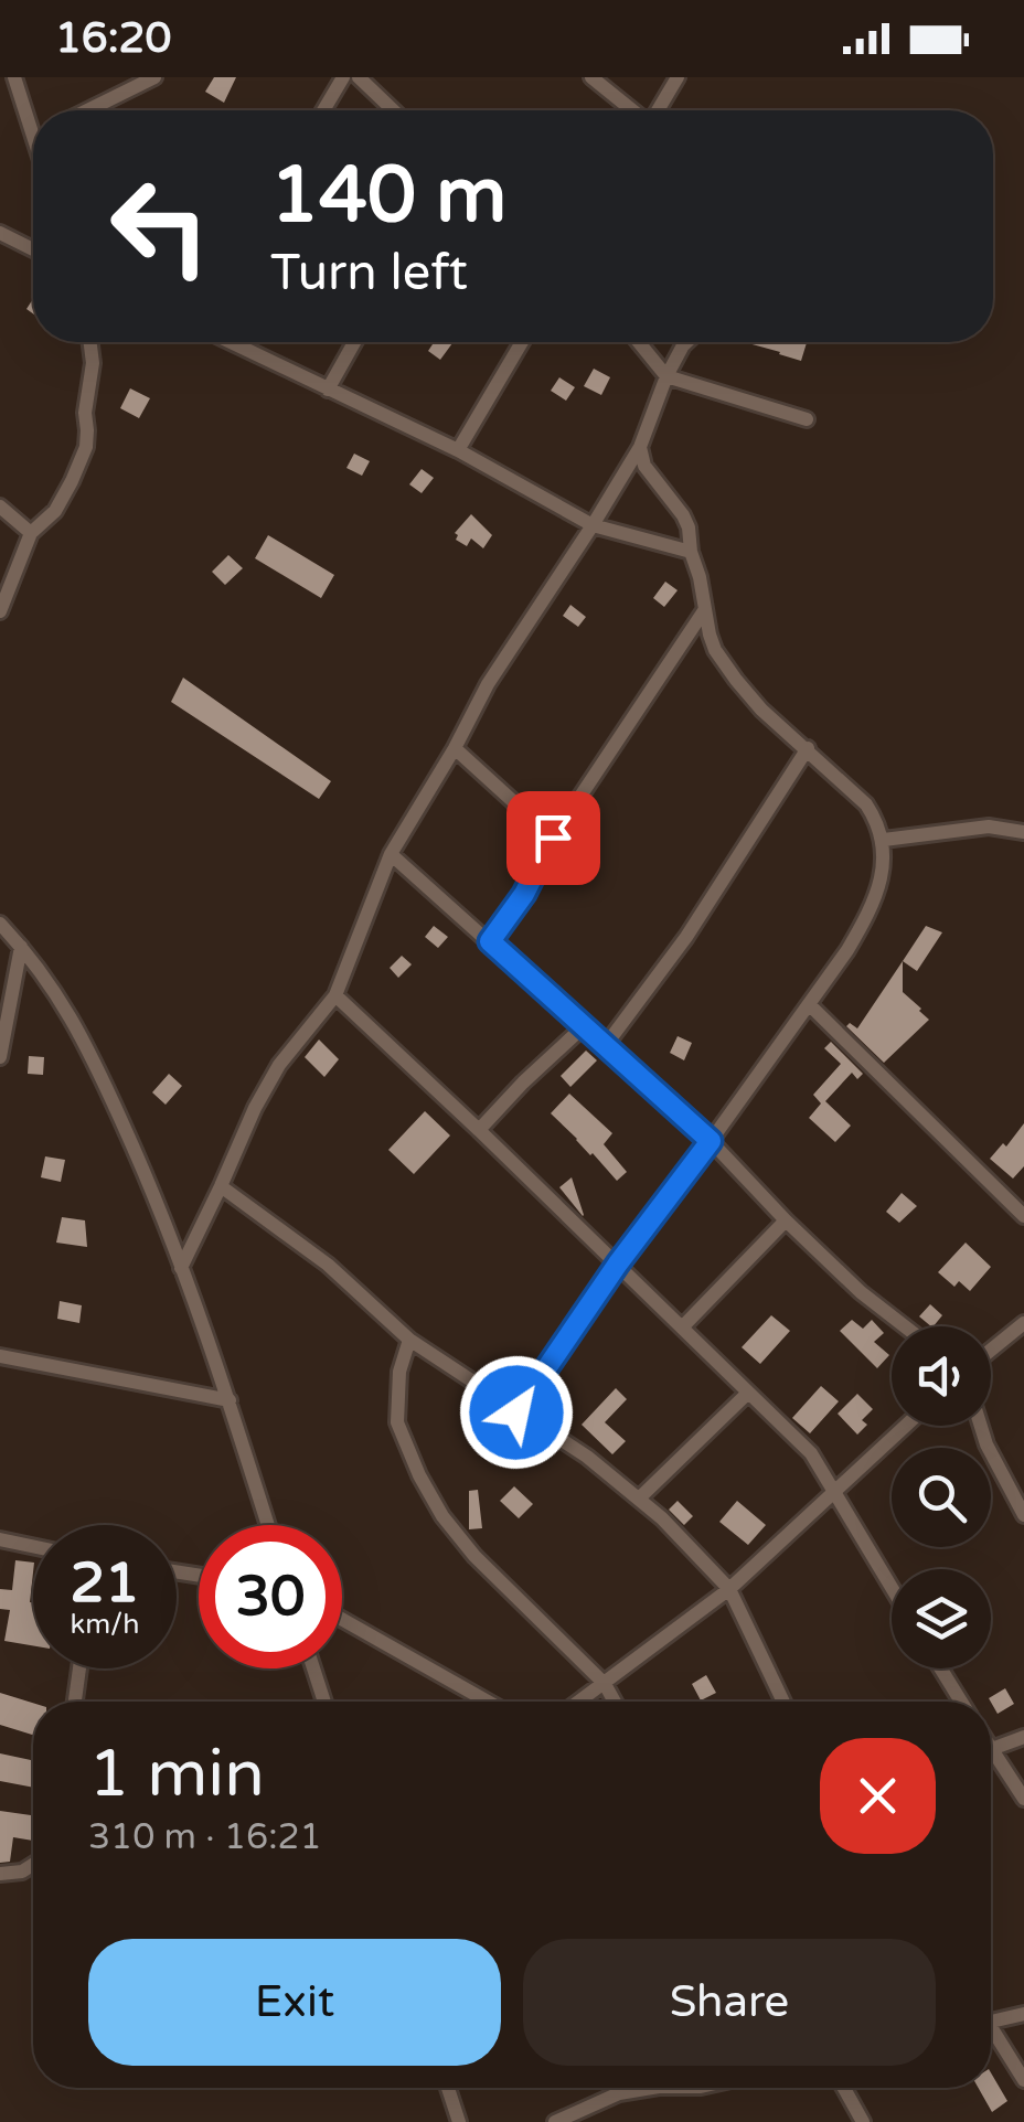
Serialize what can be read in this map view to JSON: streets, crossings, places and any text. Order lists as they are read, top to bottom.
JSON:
{
  "page": {
    "status": "16:20",
    "turn": ["140 m", "Turn left"],
    "speed": "21 km/h",
    "limit": "30",
    "heading": ["1 min", "310 m · 16:21"],
    "buttons": ["Exit", "Share"]
  }
}
